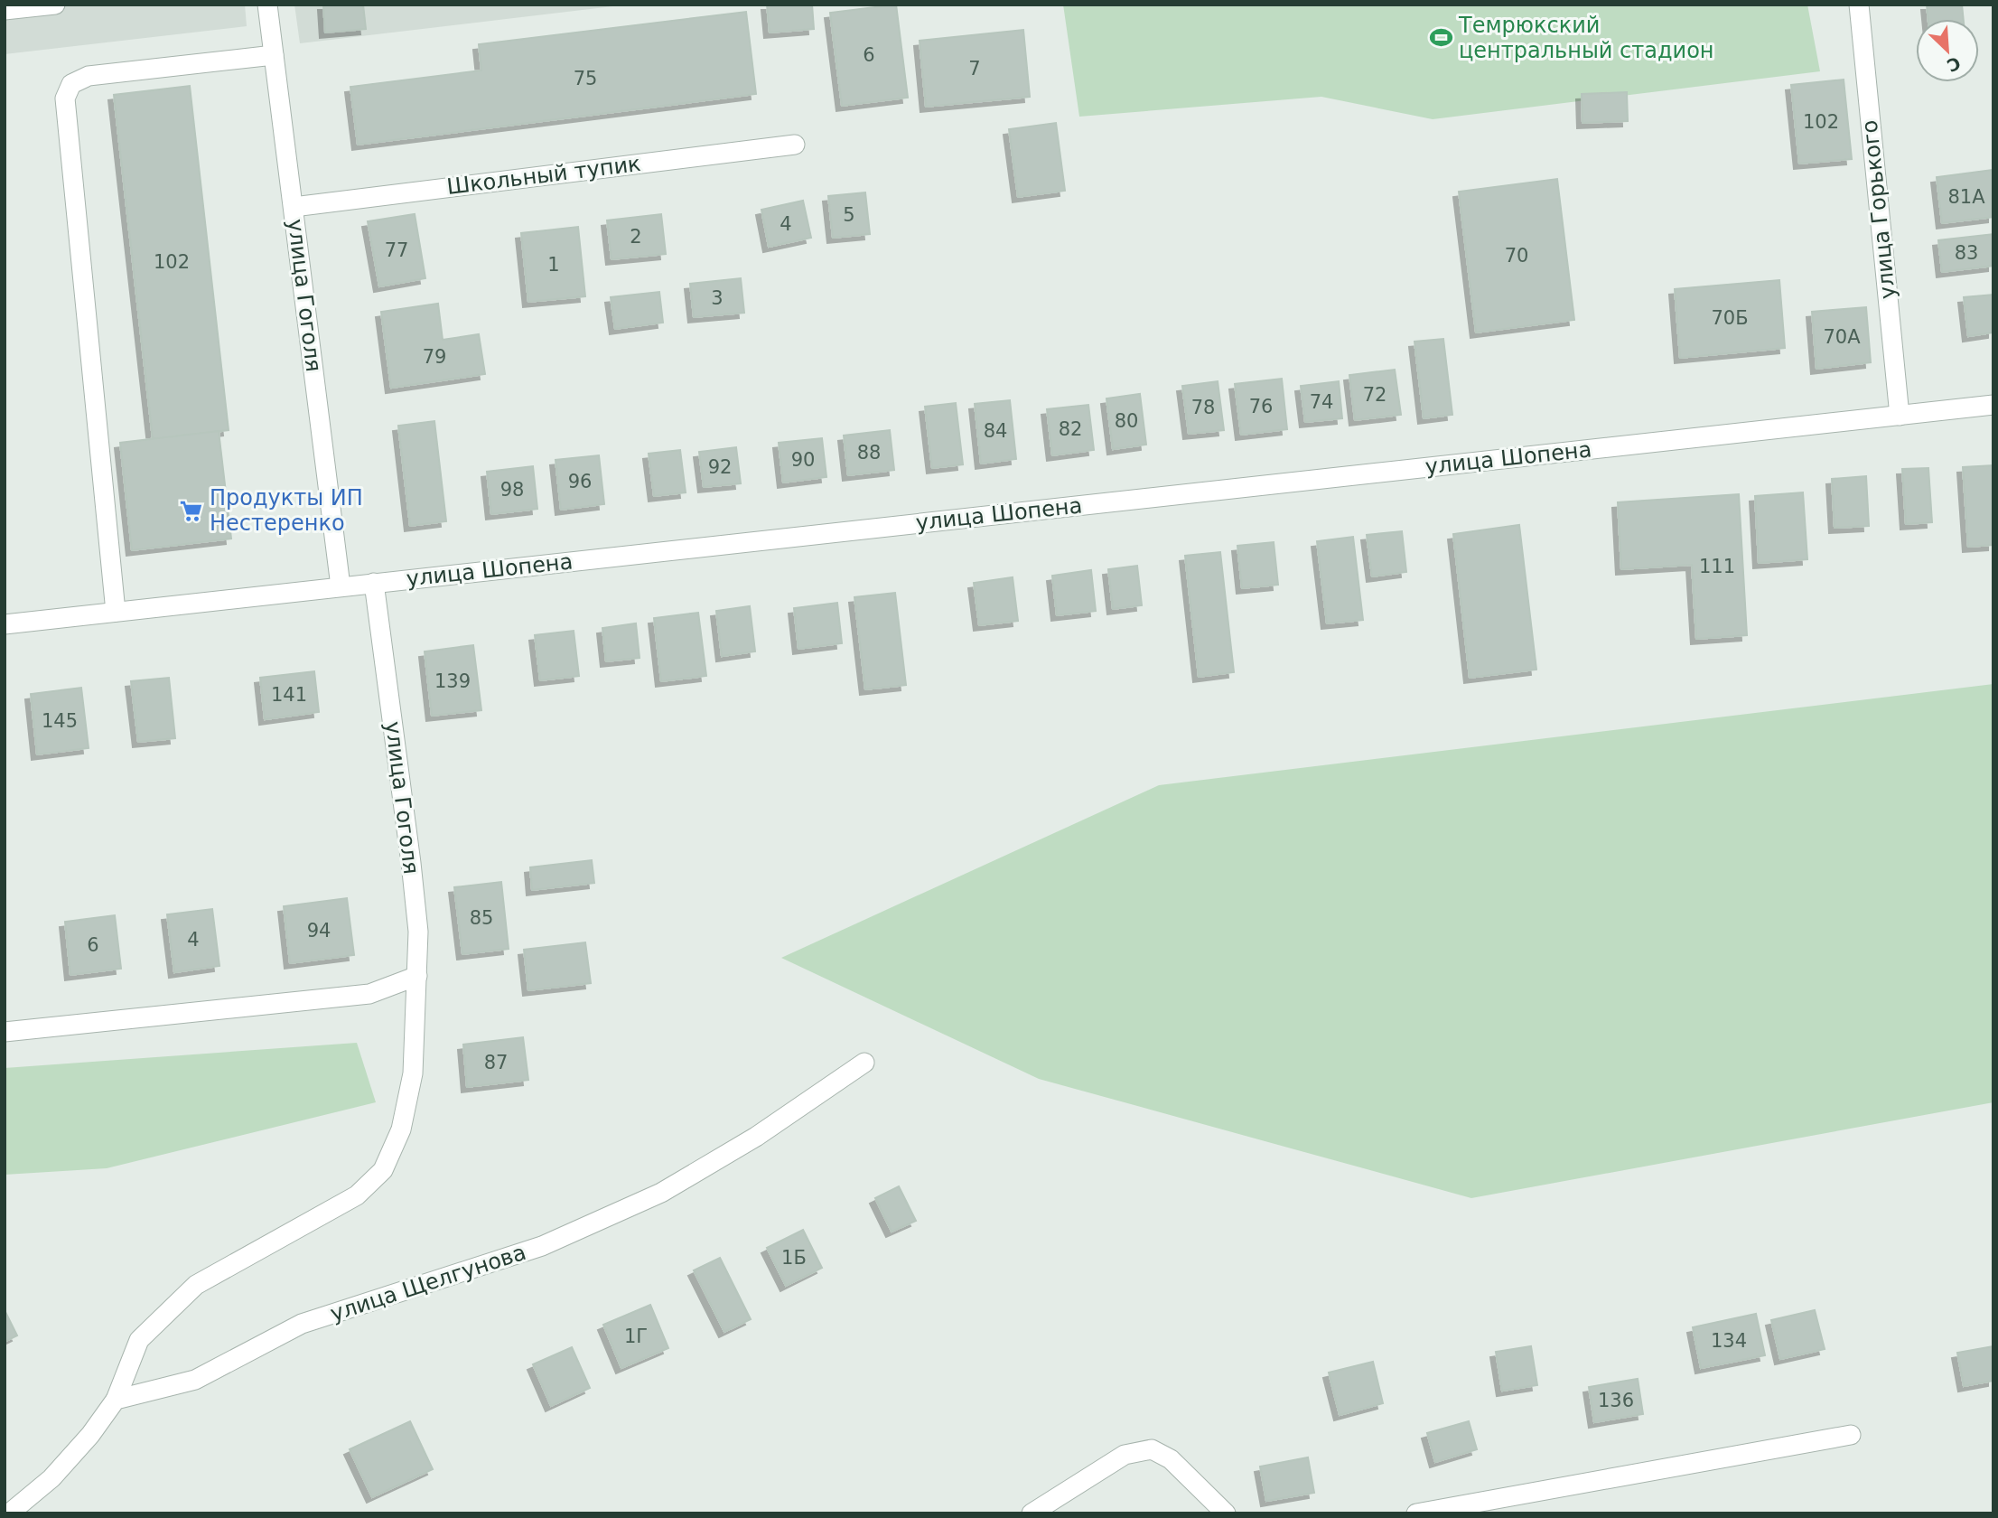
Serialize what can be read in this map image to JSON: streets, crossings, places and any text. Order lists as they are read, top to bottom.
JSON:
{
  "streets": {
    "street": [
      "Школьный тупик",
      "улица Горького",
      "улица Гоголя",
      "улица Шопена",
      "улица Щелгунова"
    ]
  },
  "crossings": [
    ["Школьный тупик", "улица Гоголя"],
    ["улица Горького", "улица Шопена"],
    ["улица Гоголя", "улица Шопена"],
    ["улица Гоголя", "улица Щелгунова"]
  ],
  "places": {
    "sports": ["Темрюкский центральный стадион"],
    "supermarket": ["Продукты ИП Нестеренко"]
  },
  "house_numbers": [
    "6",
    "7",
    "75",
    "102",
    "81А",
    "5",
    "4",
    "2",
    "77",
    "83",
    "70",
    "102",
    "1",
    "3",
    "70Б",
    "70А",
    "79",
    "72",
    "74",
    "76",
    "78",
    "80",
    "82",
    "84",
    "88",
    "90",
    "92",
    "96",
    "98",
    "111",
    "139",
    "141",
    "145",
    "85",
    "94",
    "4",
    "6",
    "87",
    "1Б",
    "1Г",
    "134",
    "136"
  ],
  "north": "bottom right"
}
